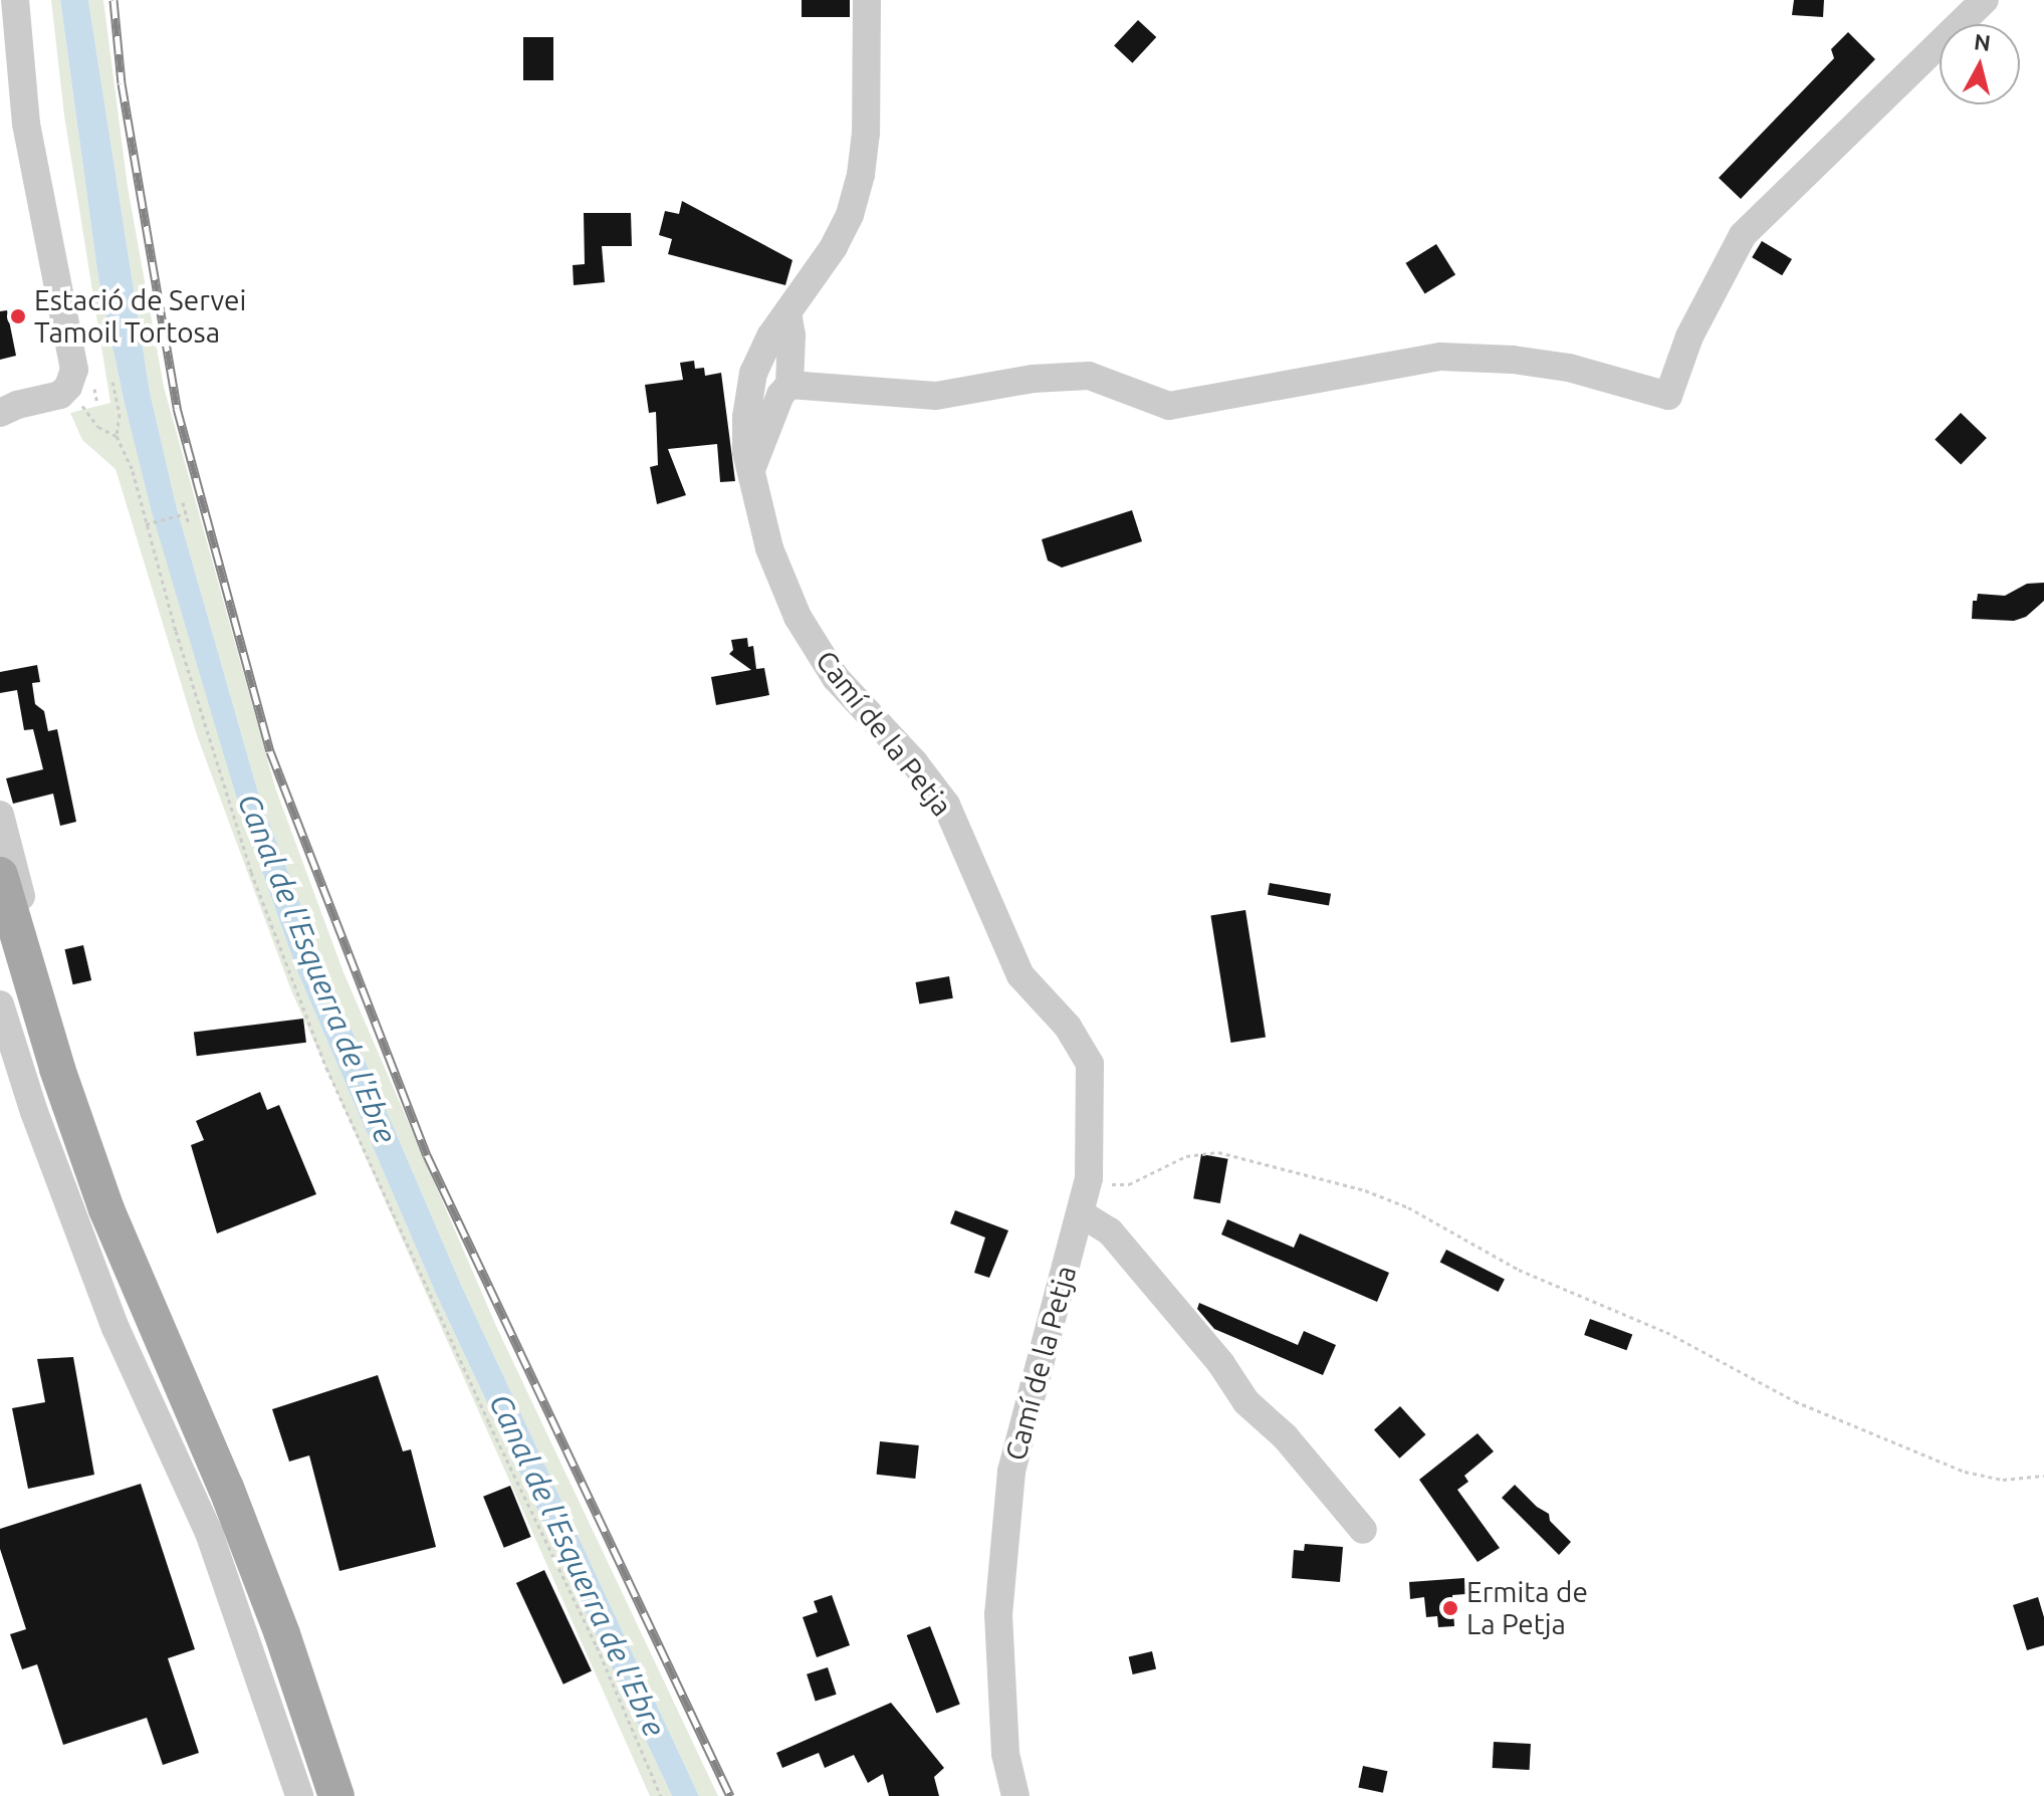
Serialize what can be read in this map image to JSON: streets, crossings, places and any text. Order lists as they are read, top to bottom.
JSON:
{
  "streets": {
    "street": ["Camí de la Petja"]
  },
  "water": ["Canal de l'Esquerra de l'Ebre"],
  "places": ["Estació de Servei Tamoil Tortosa", "Ermita de La Petja"],
  "north": "top"
}
